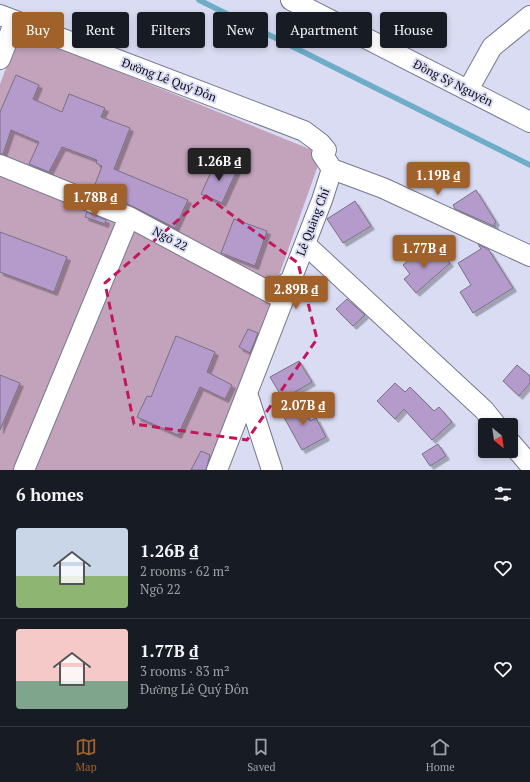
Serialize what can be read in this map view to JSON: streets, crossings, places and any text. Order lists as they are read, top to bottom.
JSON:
{
  "streets": {
    "street": [
      "Đường Lê Quý Đôn",
      "Đồng Sỹ Nguyên",
      "Lê Quảng Chí",
      "Ngõ 22"
    ]
  },
  "crossings": [
    ["Đường Lê Quý Đôn", "Lê Quảng Chí"],
    ["Lê Quảng Chí", "Ngõ 22"]
  ],
  "north": "bottom right",
  "page": {
    "chip": [
      "Buy",
      "Rent",
      "Filters",
      "New",
      "Apartment",
      "House"
    ],
    "price": [
      "1.26B ₫",
      "1.19B ₫",
      "1.78B ₫",
      "1.77B ₫",
      "2.89B ₫",
      "2.07B ₫"
    ],
    "heading": "6 homes",
    "list": [
      {
        "name": "1.26B ₫",
        "note": "2 rooms · 62 m² · Ngõ 22"
      },
      {
        "name": "1.77B ₫",
        "note": "3 rooms · 83 m² · Đường Lê Quý Đôn"
      }
    ],
    "tabs": ["Map", "Saved", "Home"]
  }
}
